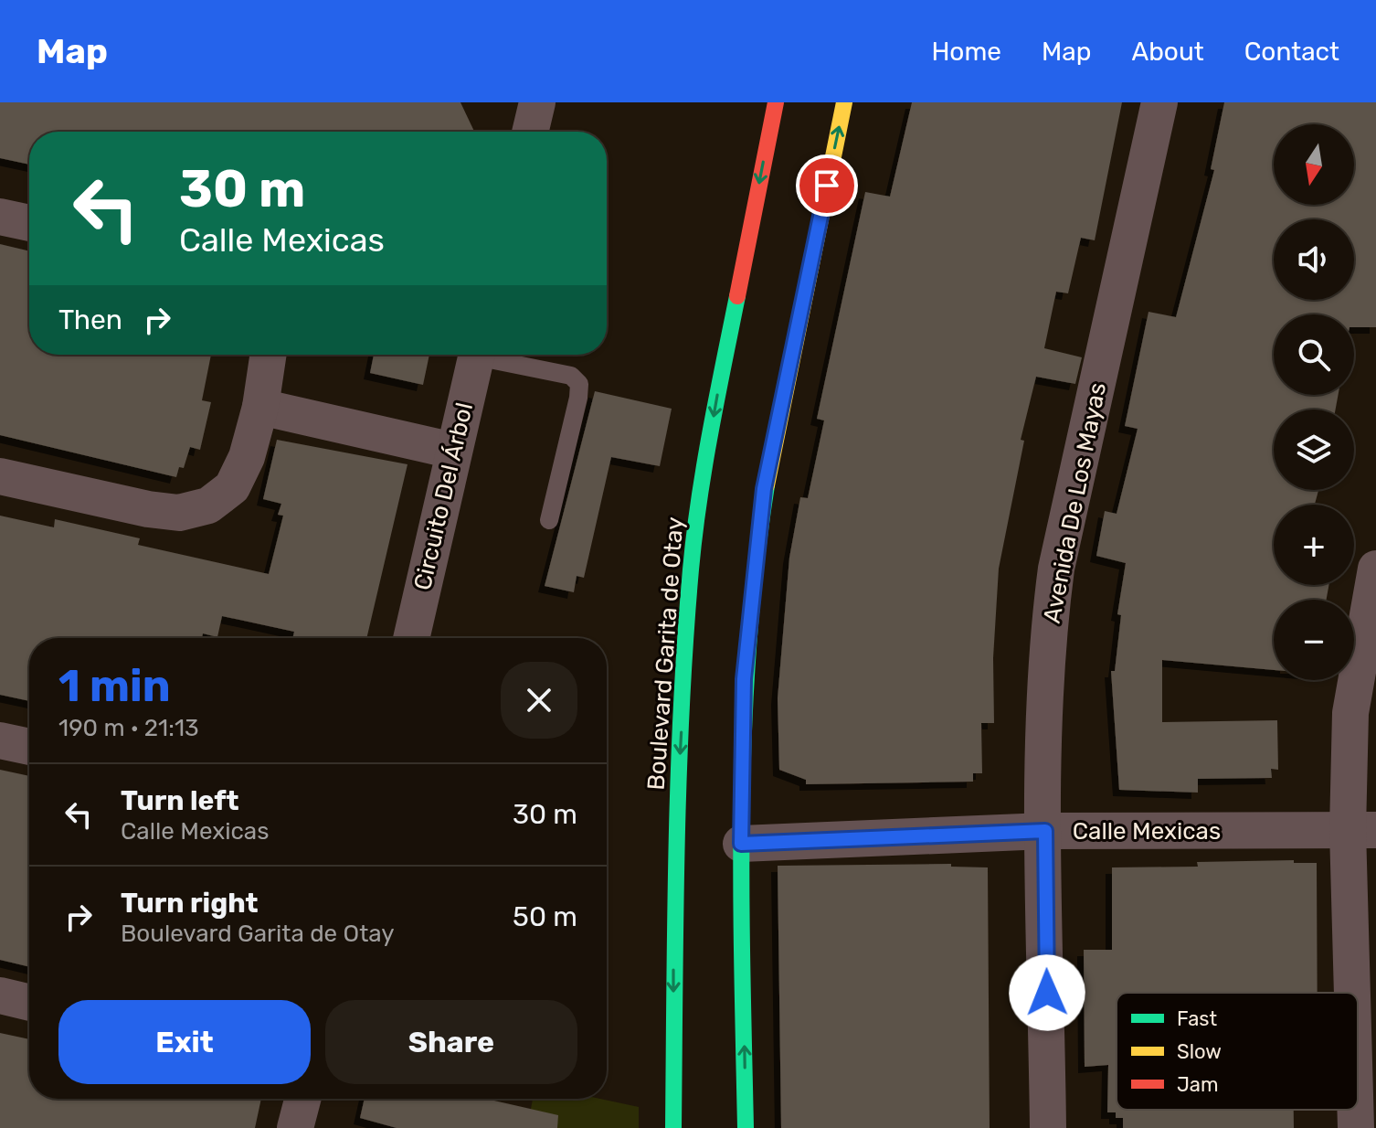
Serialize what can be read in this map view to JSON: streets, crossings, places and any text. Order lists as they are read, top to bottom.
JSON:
{
  "streets": {
    "main road": ["Boulevard Garita de Otay"],
    "street": ["Circuito Del Árbol", "Avenida De Los Mayas", "Calle Mexicas"]
  },
  "crossings": [
    ["Avenida De Los Mayas", "Calle Mexicas"]
  ],
  "legend": ["Fast", "Slow", "Jam"],
  "north": "bottom",
  "page": {
    "header": "Map",
    "nav": [
      "Home",
      "Map",
      "About",
      "Contact"
    ],
    "map_buttons": ["+", "−"],
    "turn": ["30 m", "Calle Mexicas"],
    "then": "Then",
    "heading": ["1 min", "190 m · 21:13"],
    "list": [
      {
        "name": "Turn left",
        "note": "Calle Mexicas",
        "value": "30 m"
      },
      {
        "name": "Turn right",
        "note": "Boulevard Garita de Otay",
        "value": "50 m"
      }
    ],
    "buttons": ["Exit", "Share"]
  }
}
